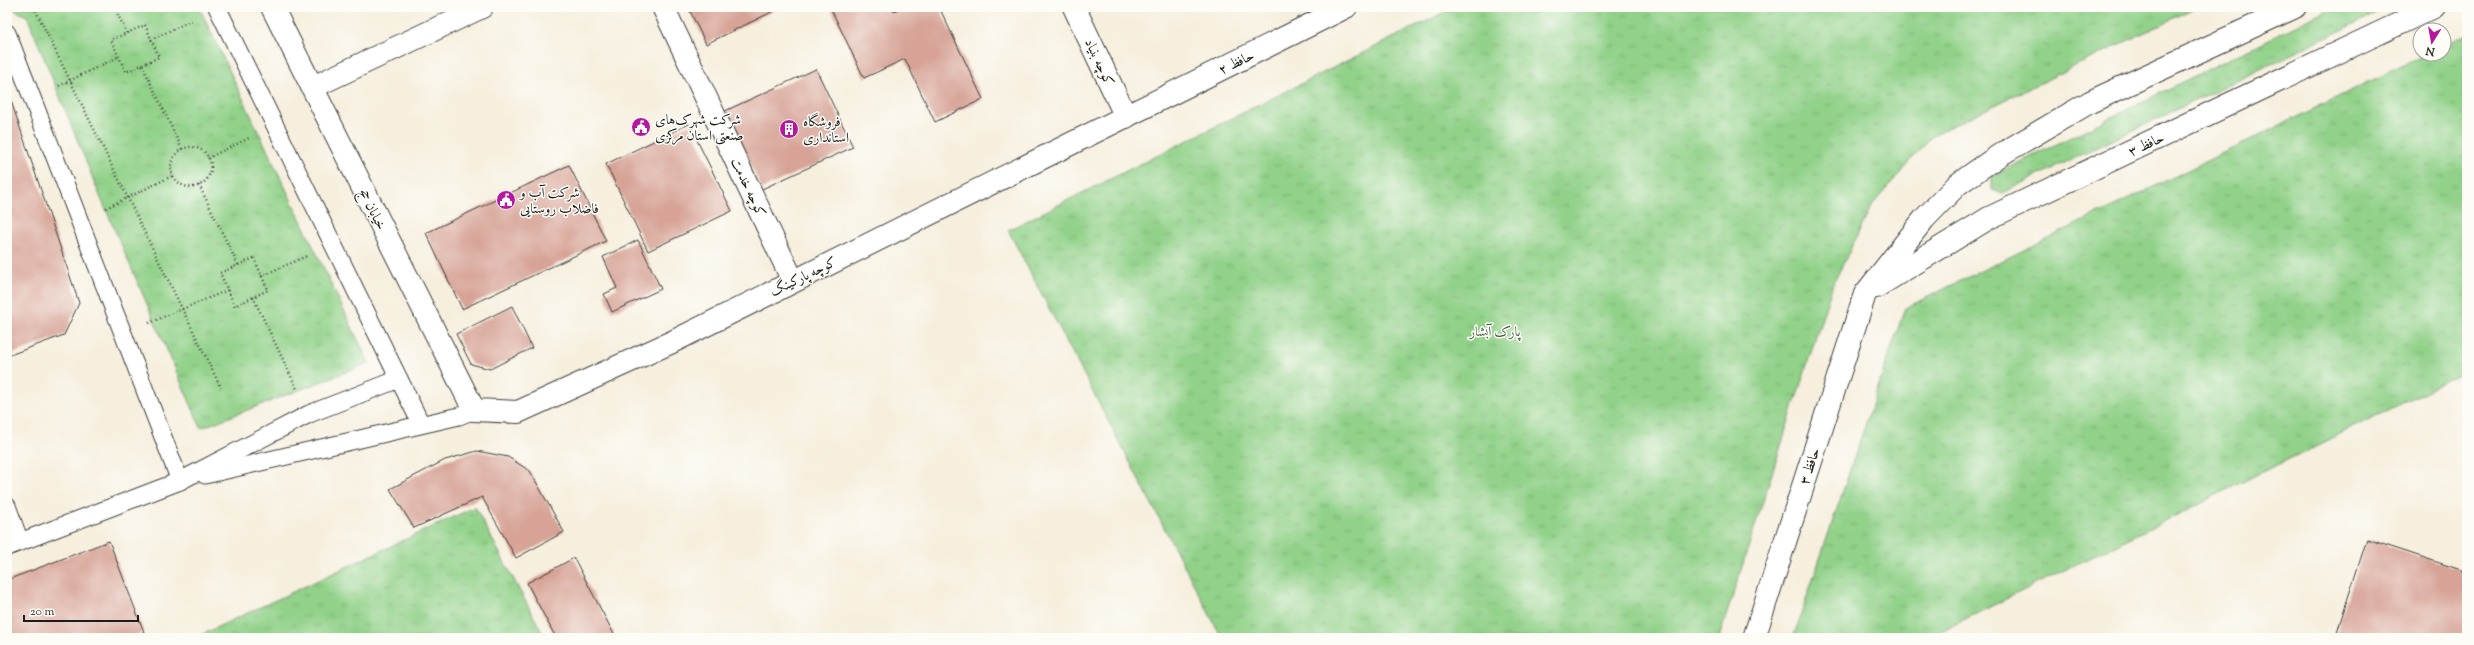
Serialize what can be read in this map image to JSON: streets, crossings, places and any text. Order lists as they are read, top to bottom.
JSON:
{
  "streets": {
    "street": [
      "کوچه بنیاد",
      "حافظ ۲",
      "حافظ ۳",
      "کوچه خدمت",
      "خیابان حج",
      "کوچه پارکینگ"
    ]
  },
  "crossings": [
    ["کوچه بنیاد", "حافظ ۲"],
    ["کوچه بنیاد", "کوچه پارکینگ"],
    ["حافظ ۲", "کوچه پارکینگ"],
    ["کوچه خدمت", "کوچه پارکینگ"],
    ["خیابان حج", "کوچه پارکینگ"]
  ],
  "parks": ["پارک آبشار"],
  "places": {
    "public building": ["شرکت شهرک‌های صنعتی استان مرکزی", "شرکت آب و فاضلاب روستایی"],
    "building": ["فروشگاه استانداری"]
  },
  "scale_bar": "20 m",
  "north": "bottom"
}
